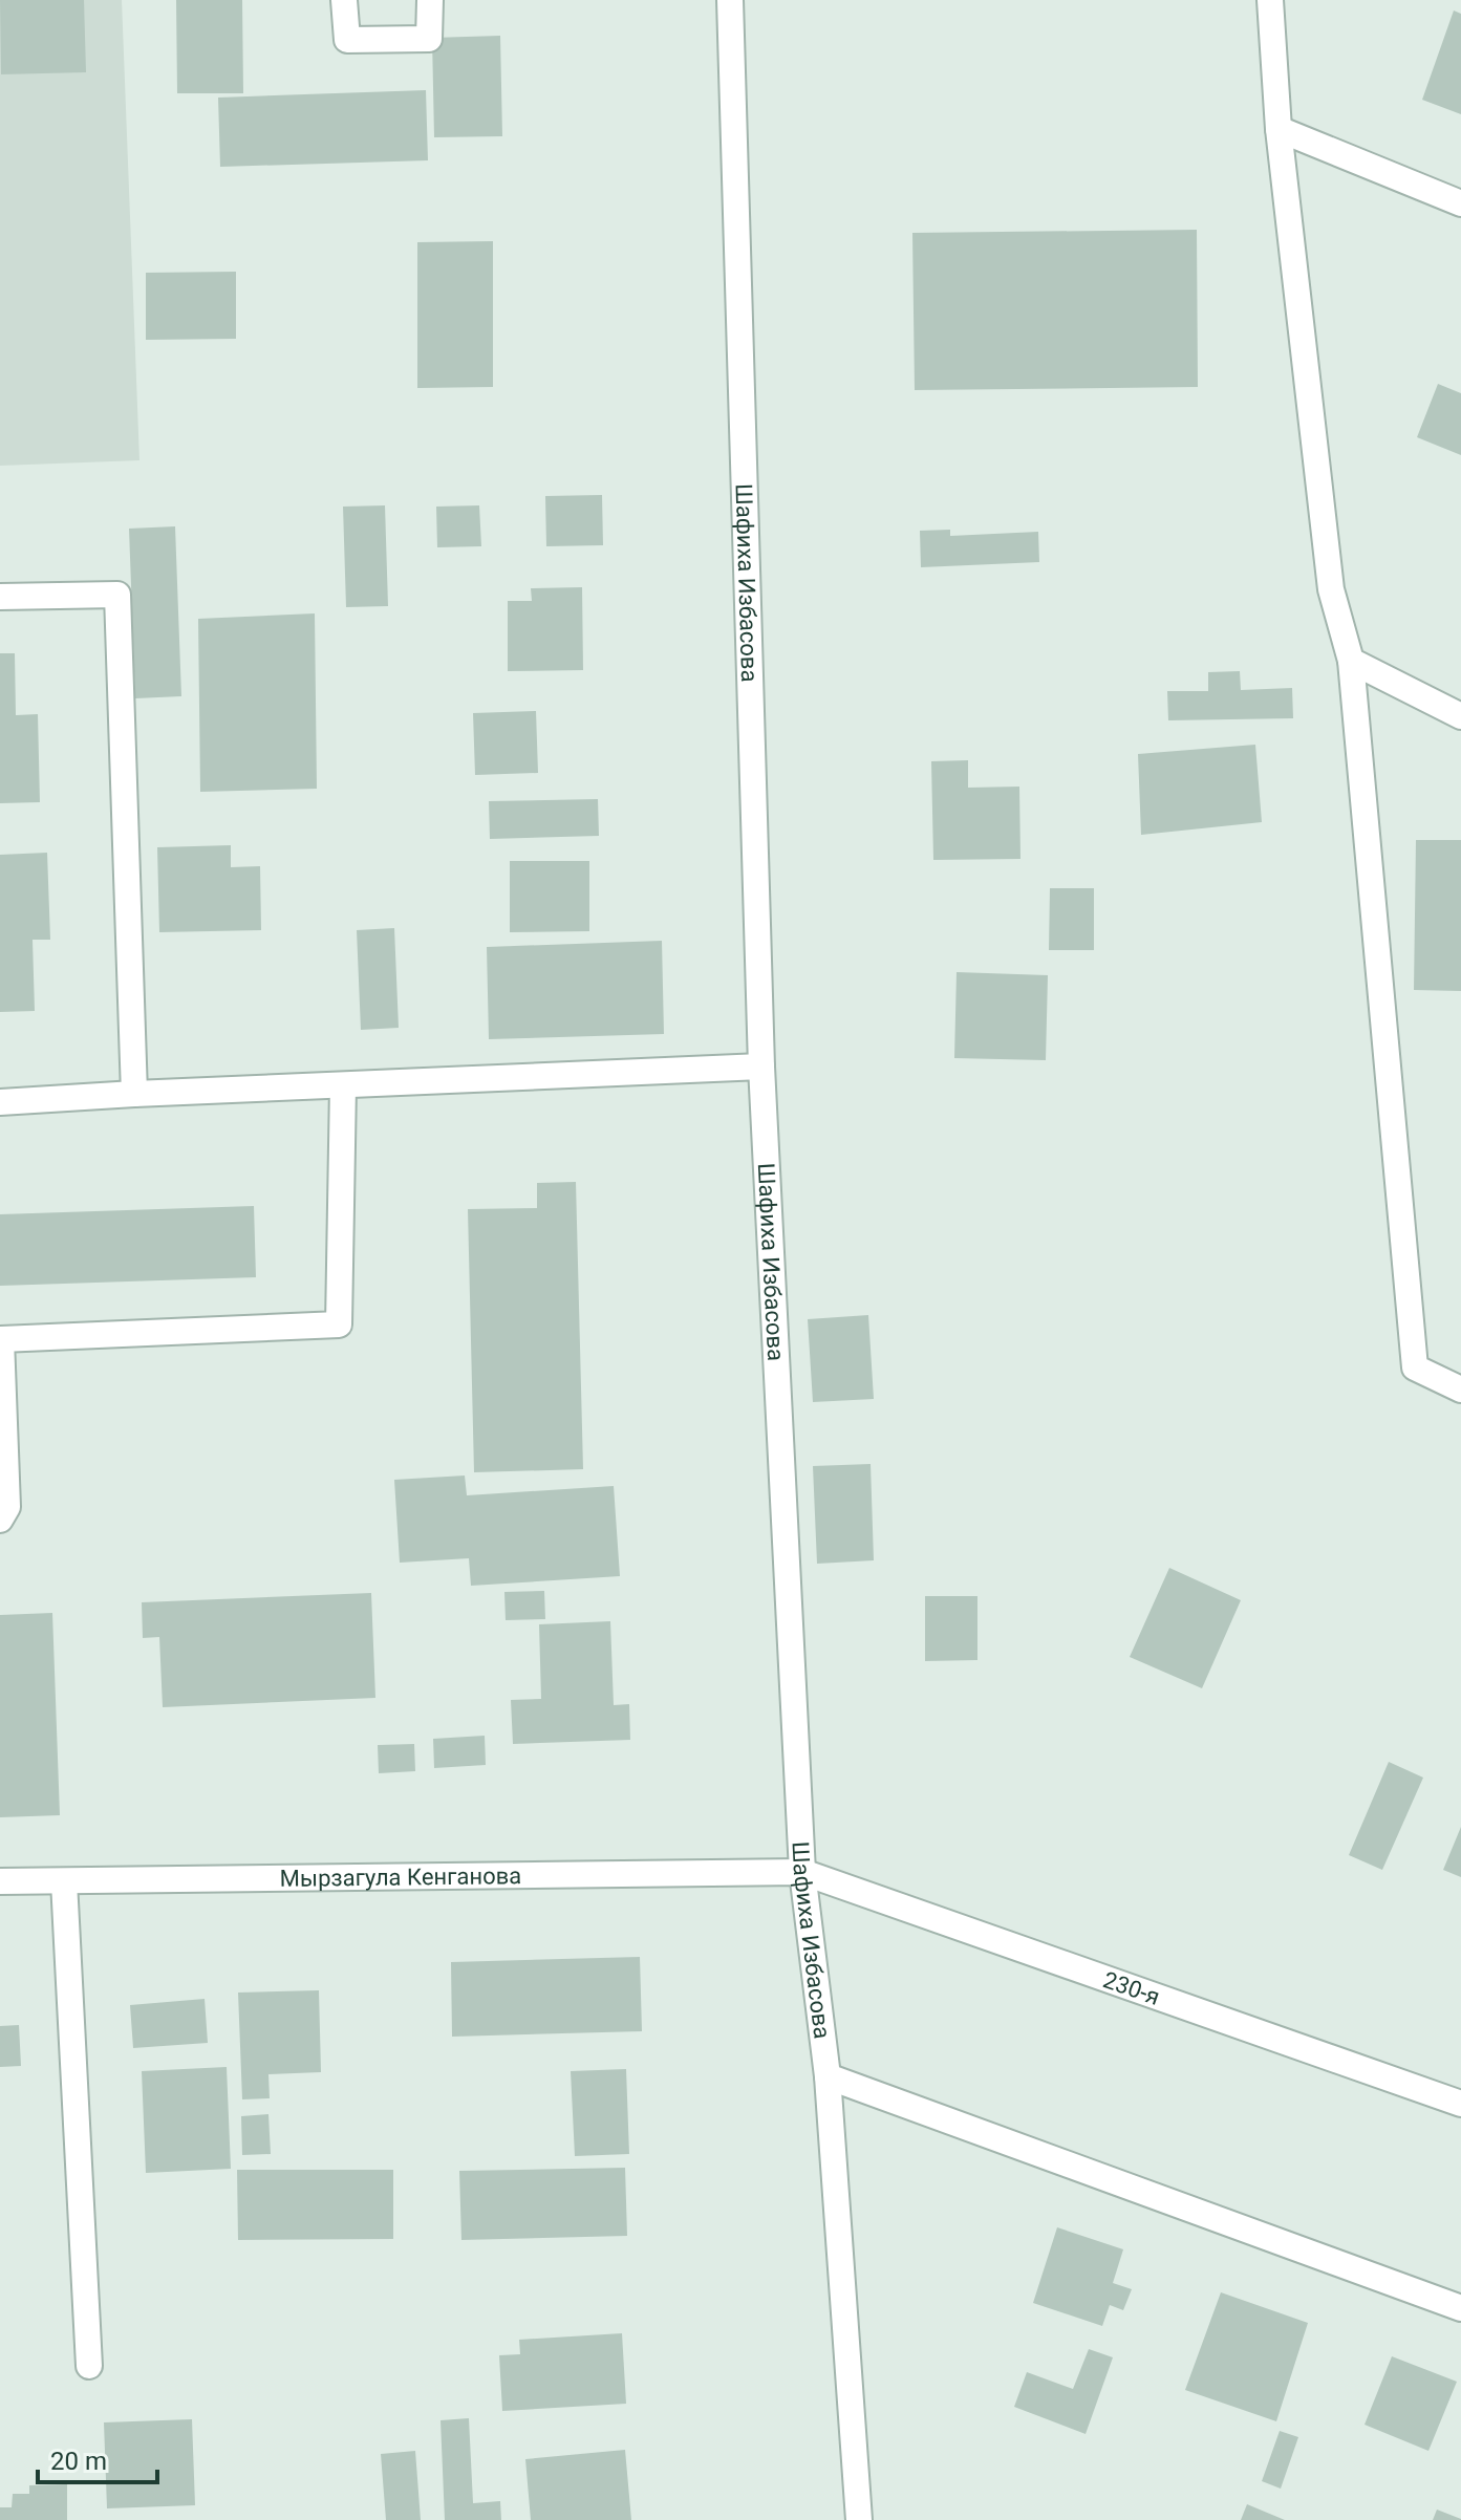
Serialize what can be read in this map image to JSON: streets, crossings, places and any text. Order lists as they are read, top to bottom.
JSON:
{
  "streets": {
    "street": ["Шафиха Избасова", "Мырзагула Кенганова", "230-я"]
  },
  "crossings": [
    ["Шафиха Избасова", "Мырзагула Кенганова"],
    ["Шафиха Избасова", "230-я"],
    ["Мырзагула Кенганова", "230-я"]
  ],
  "scale_bar": "20 m"
}
